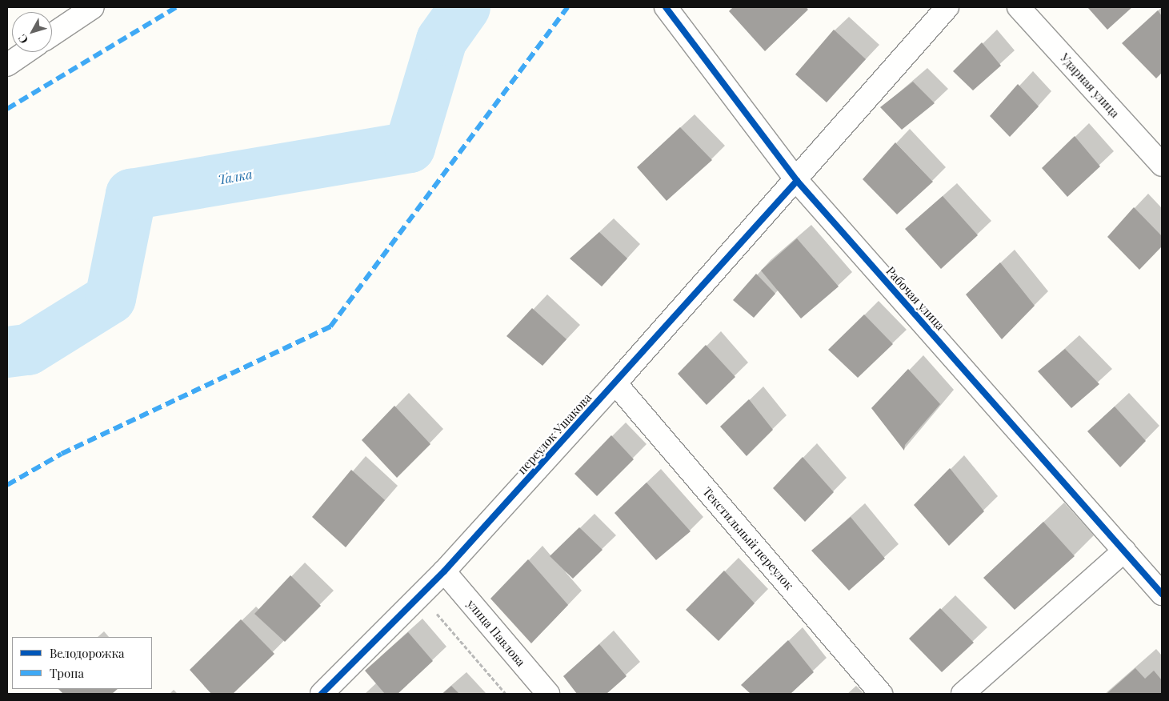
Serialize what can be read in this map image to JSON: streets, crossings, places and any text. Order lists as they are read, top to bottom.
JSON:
{
  "streets": {
    "street": [
      "Ударная улица",
      "Рабочая улица",
      "переулок Ушакова",
      "Текстильный переулок",
      "улица Павлова"
    ]
  },
  "crossings": [
    ["Рабочая улица", "переулок Ушакова"],
    ["переулок Ушакова", "Текстильный переулок"],
    ["переулок Ушакова", "улица Павлова"]
  ],
  "water": ["Талка"],
  "legend": ["Велодорожка", "Тропа"],
  "north": "bottom left"
}
